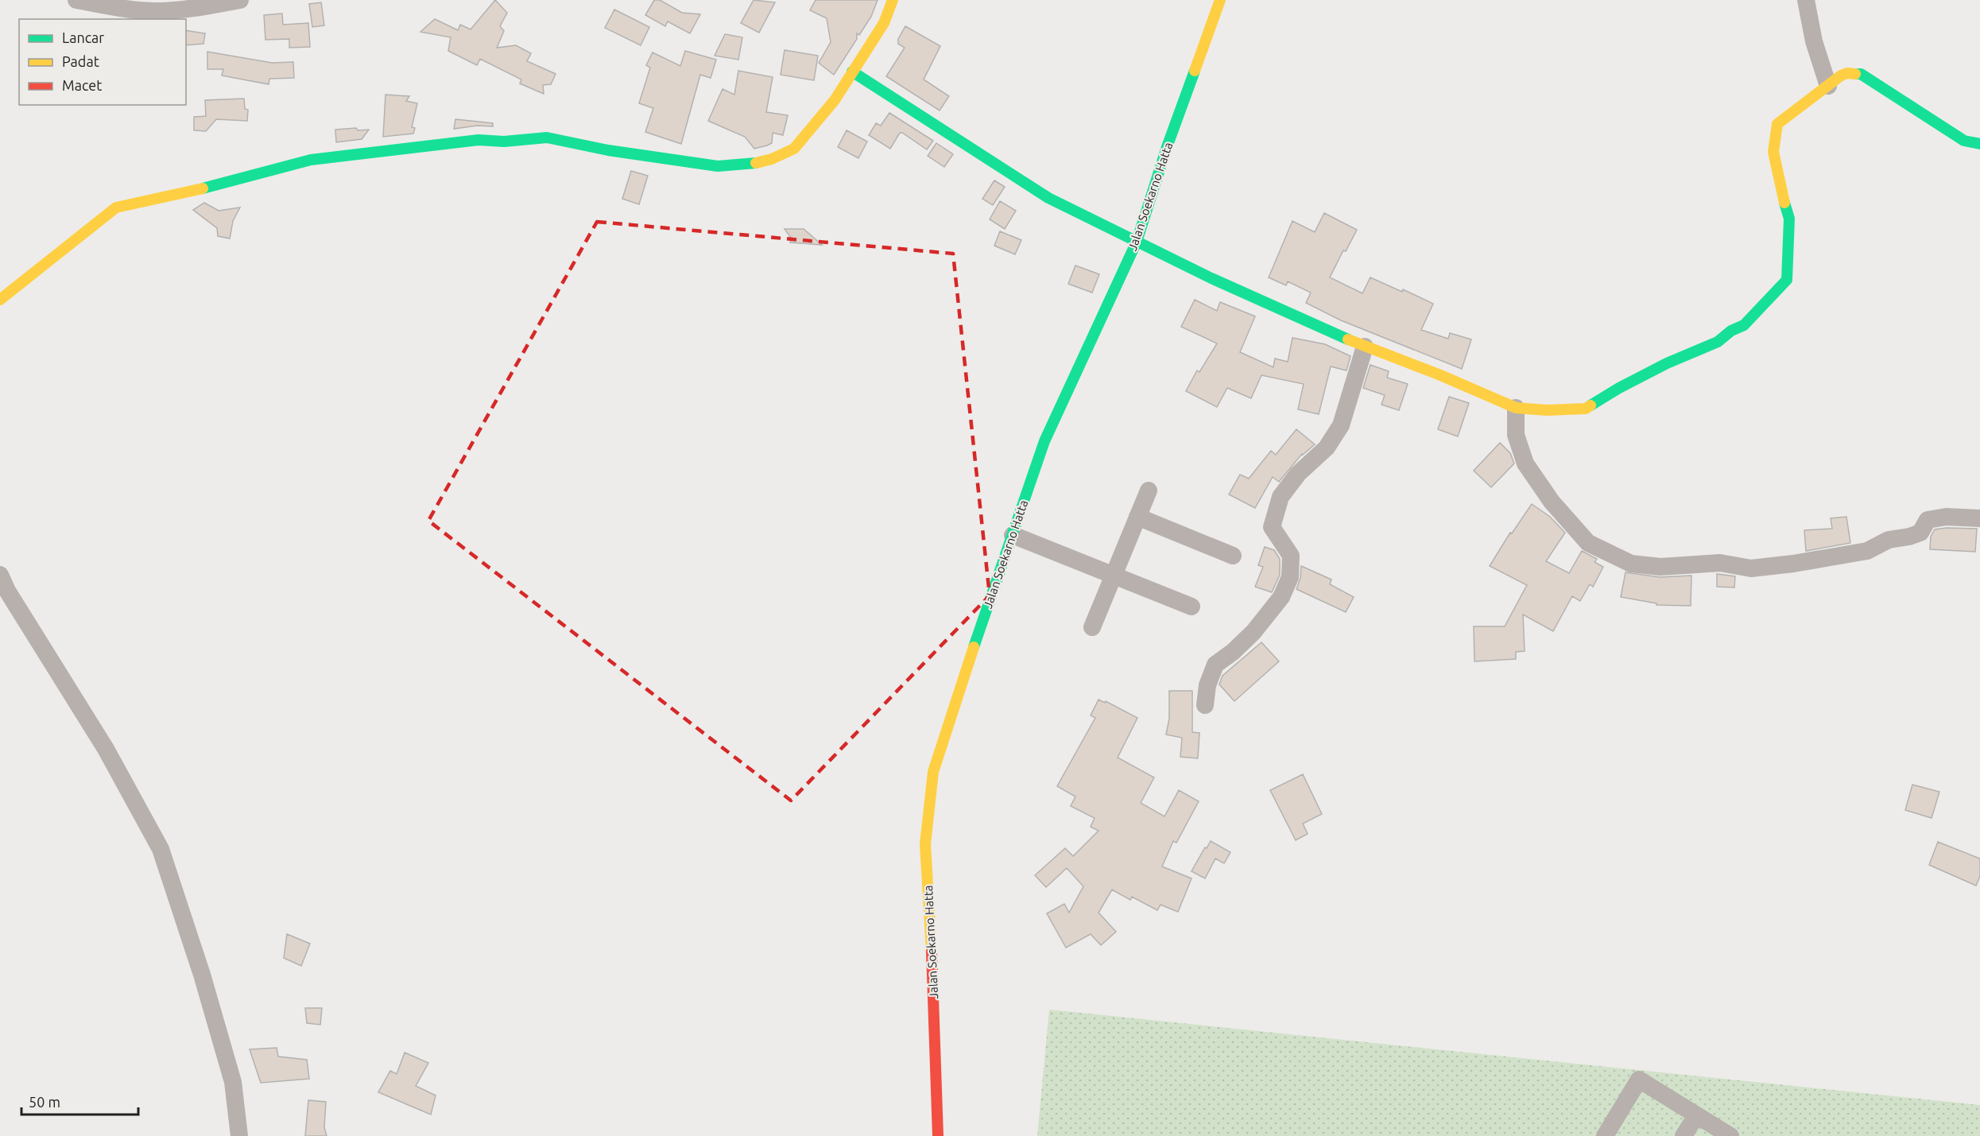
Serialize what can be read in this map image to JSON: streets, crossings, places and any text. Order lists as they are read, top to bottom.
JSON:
{
  "streets": {
    "street": ["Jalan Soekarno Hatta"]
  },
  "legend": ["Lancar", "Padat", "Macet"],
  "scale_bar": "50 m"
}
